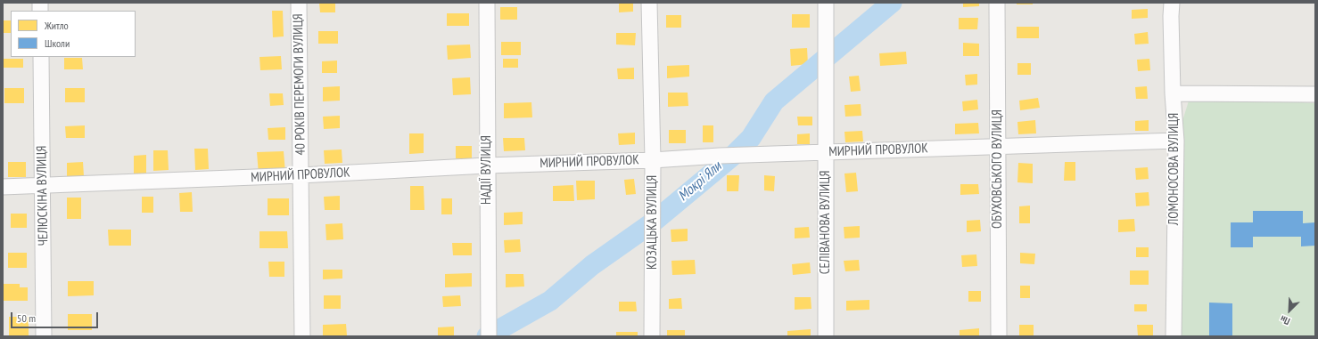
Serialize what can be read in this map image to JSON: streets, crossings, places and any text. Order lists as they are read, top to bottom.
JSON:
{
  "streets": {
    "street": [
      "40 РОКІВ ПЕРЕМОГИ ВУЛИЦЯ",
      "МИРНИЙ ПРОВУЛОК",
      "ОБУХОВСЬКОГО ВУЛИЦЯ",
      "ЛОМОНОСОВА ВУЛИЦЯ",
      "НАДІЇ ВУЛИЦЯ",
      "ЧЕЛЮСКІНА ВУЛИЦЯ",
      "КОЗАЦЬКА ВУЛИЦЯ",
      "СЕЛІВАНОВА ВУЛИЦЯ"
    ]
  },
  "crossings": [
    ["40 РОКІВ ПЕРЕМОГИ ВУЛИЦЯ", "МИРНИЙ ПРОВУЛОК"],
    ["МИРНИЙ ПРОВУЛОК", "ОБУХОВСЬКОГО ВУЛИЦЯ"],
    ["МИРНИЙ ПРОВУЛОК", "ЛОМОНОСОВА ВУЛИЦЯ"],
    ["МИРНИЙ ПРОВУЛОК", "НАДІЇ ВУЛИЦЯ"],
    ["МИРНИЙ ПРОВУЛОК", "ЧЕЛЮСКІНА ВУЛИЦЯ"],
    ["МИРНИЙ ПРОВУЛОК", "КОЗАЦЬКА ВУЛИЦЯ"],
    ["МИРНИЙ ПРОВУЛОК", "СЕЛІВАНОВА ВУЛИЦЯ"]
  ],
  "water": ["Мокрі Яли"],
  "legend": ["Житло", "Школи"],
  "scale_bar": "50 m",
  "north": "bottom left"
}
